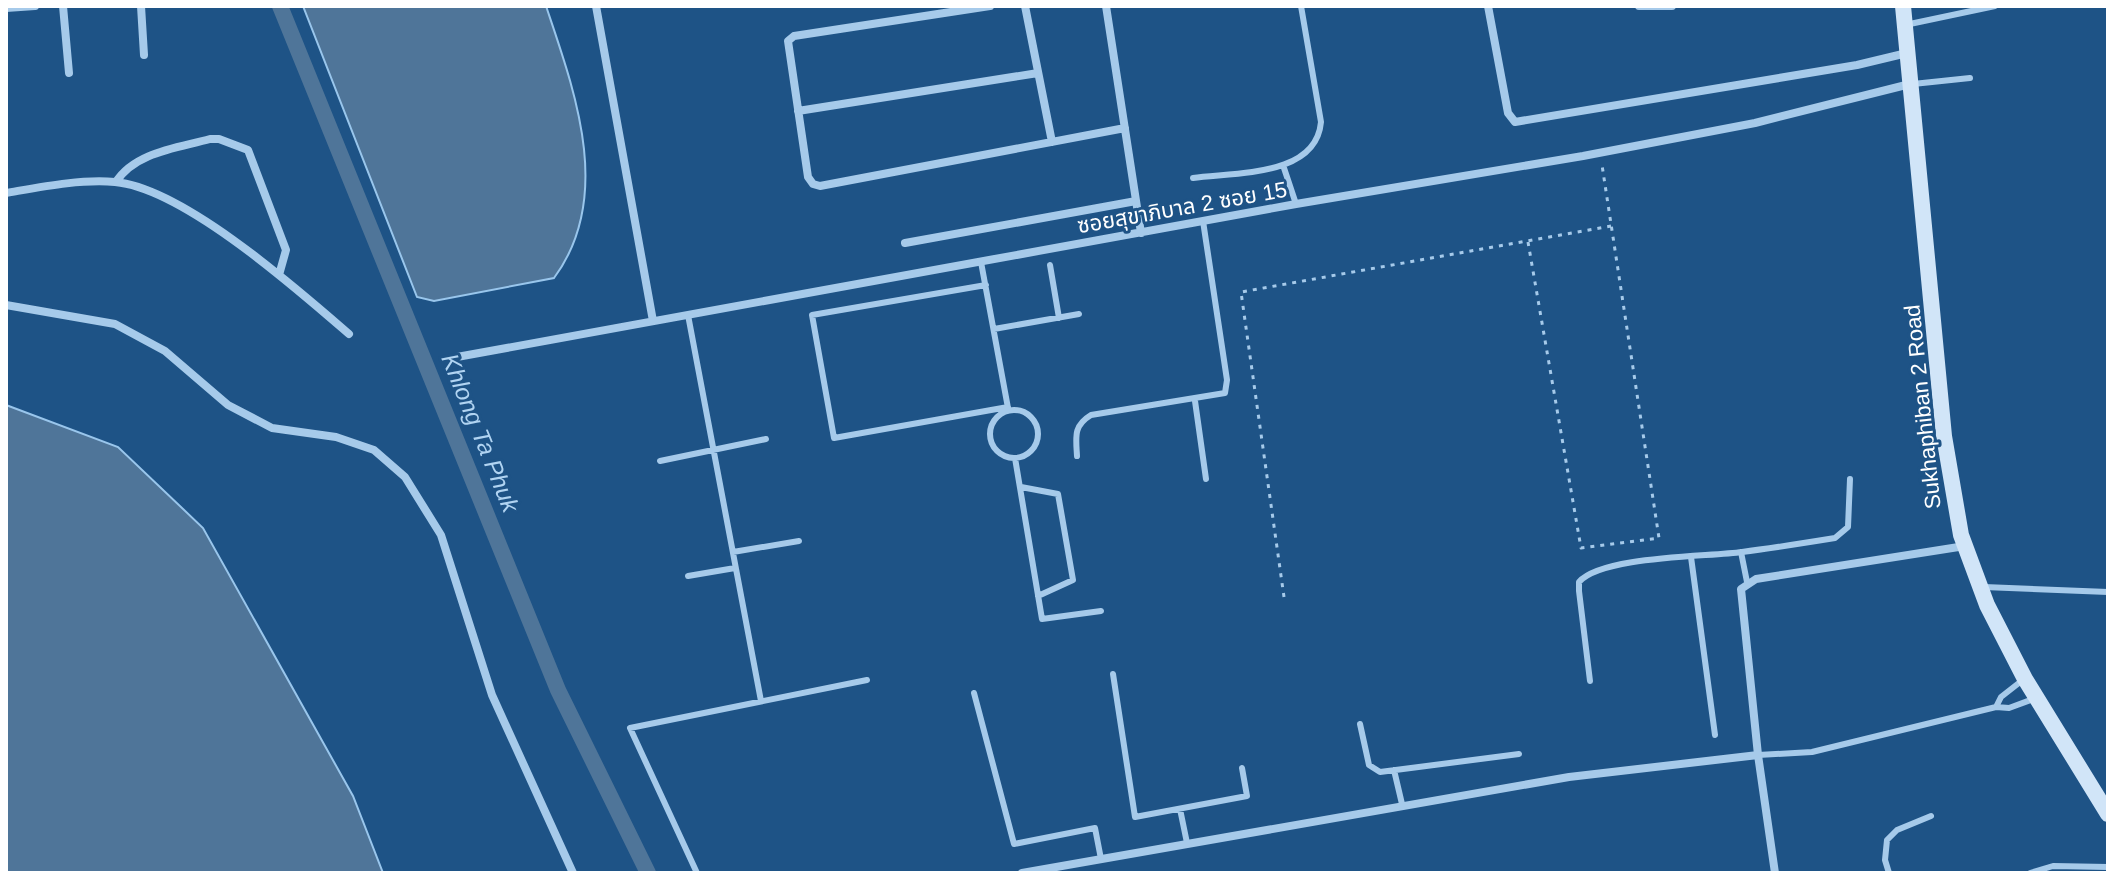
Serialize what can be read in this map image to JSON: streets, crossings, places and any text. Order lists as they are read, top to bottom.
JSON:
{
  "streets": {
    "street": ["ซอยสุขาภิบาล 2 ซอย 15", "Sukhaphiban 2 Road"]
  },
  "crossings": [
    ["ซอยสุขาภิบาล 2 ซอย 15", "Sukhaphiban 2 Road"]
  ],
  "water": ["Khlong Ta Phuk"]
}
